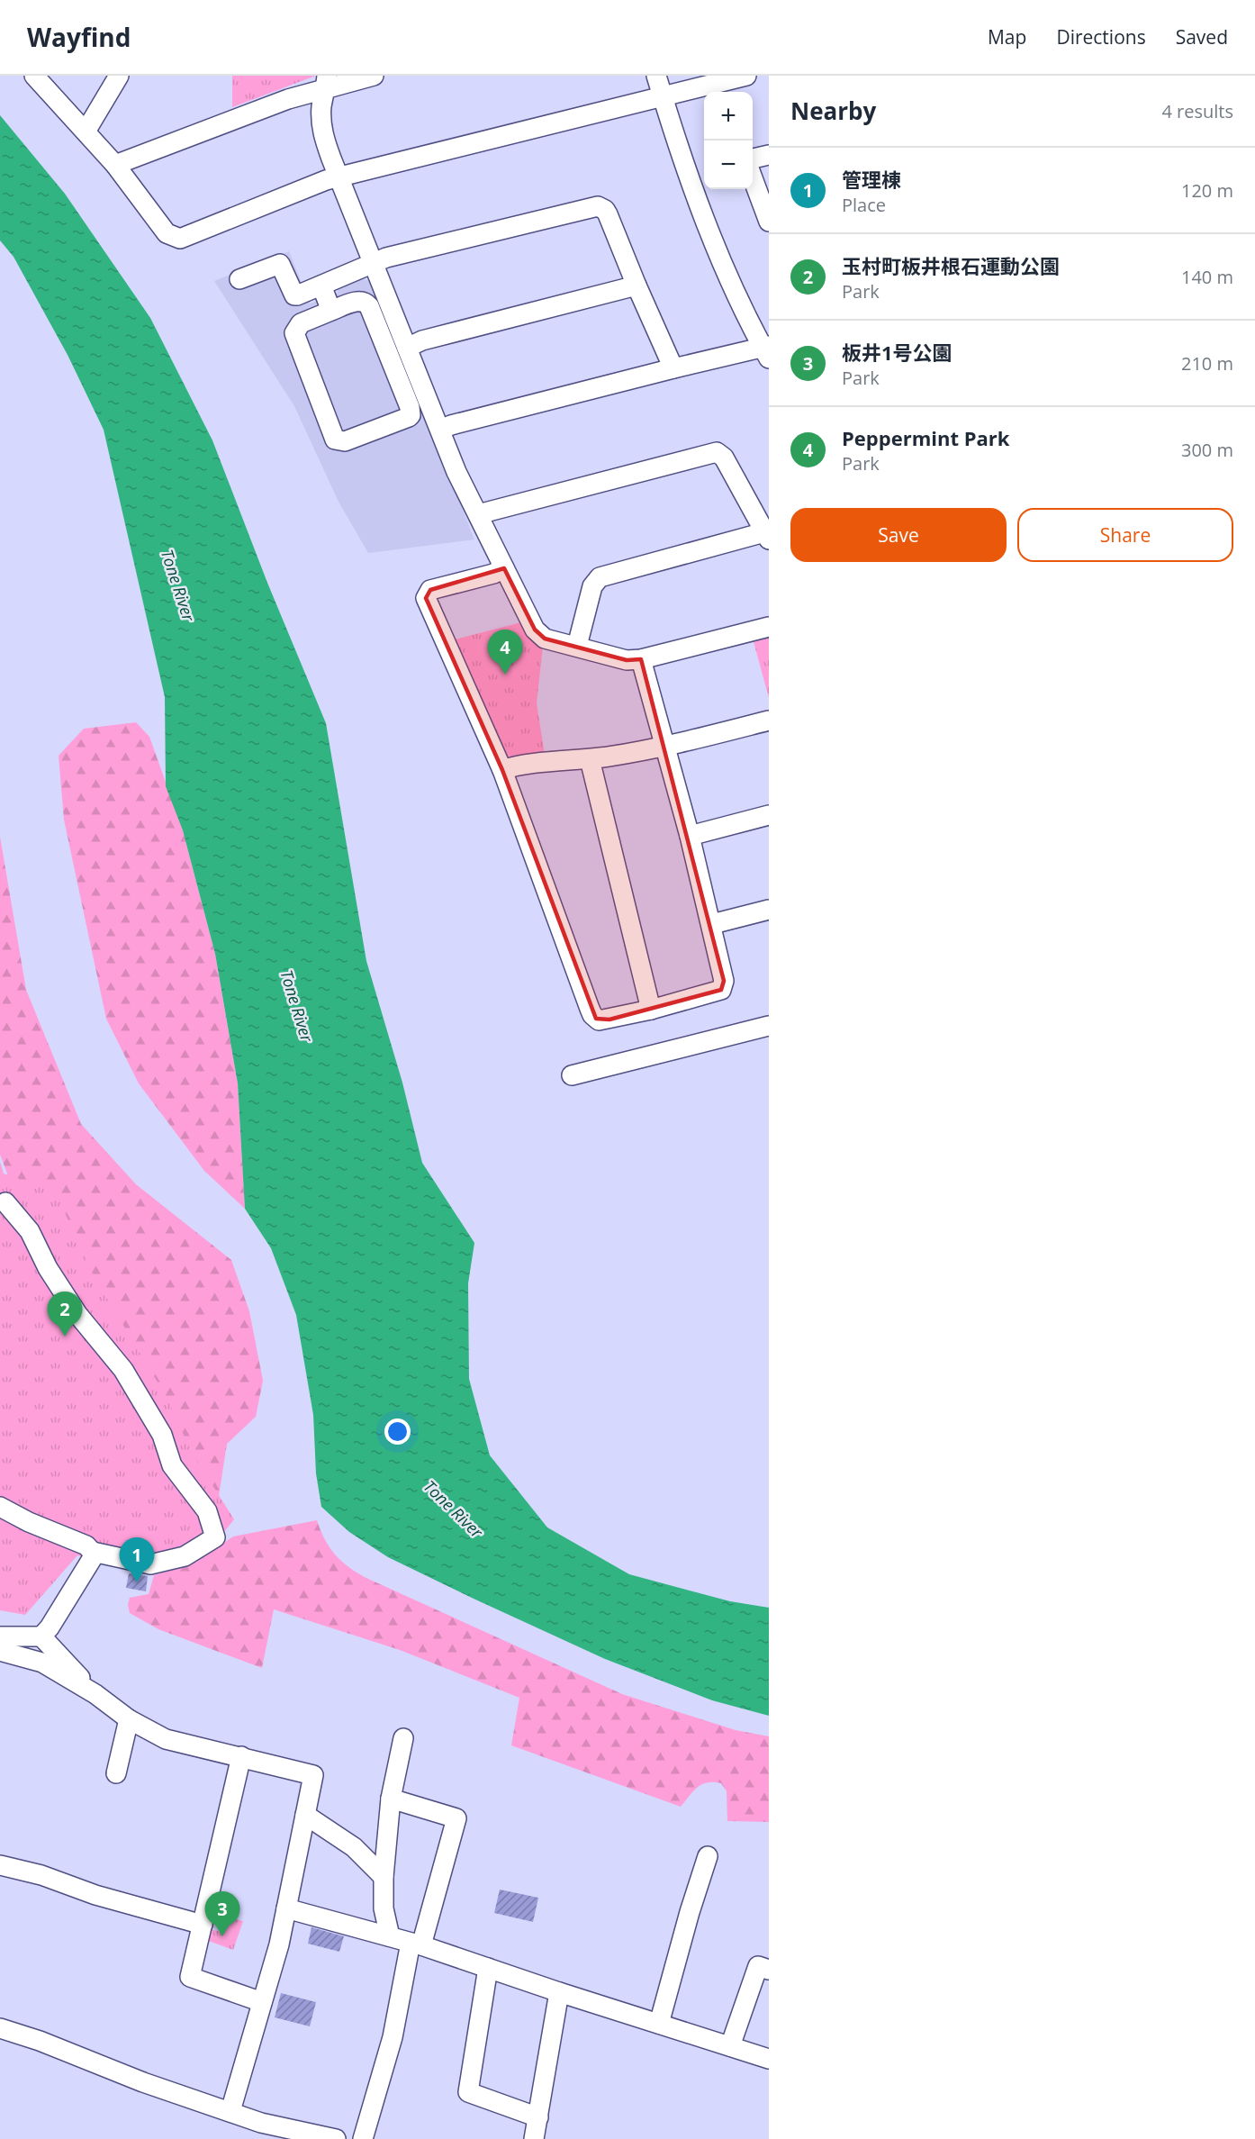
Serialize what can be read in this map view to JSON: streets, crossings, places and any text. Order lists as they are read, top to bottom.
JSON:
{
  "water": ["Tone River"],
  "page": {
    "header": "Wayfind",
    "nav": ["Map", "Directions", "Saved"],
    "heading": ["Nearby", "4 results"],
    "map_buttons": ["+", "−"],
    "list": [
      {
        "mark": "1",
        "name": "管理棟",
        "note": "Place",
        "value": "120 m"
      },
      {
        "mark": "2",
        "name": "玉村町板井根石運動公園",
        "note": "Park",
        "value": "140 m"
      },
      {
        "mark": "3",
        "name": "板井1号公園",
        "note": "Park",
        "value": "210 m"
      },
      {
        "mark": "4",
        "name": "Peppermint Park",
        "note": "Park",
        "value": "300 m"
      }
    ],
    "buttons": ["Save", "Share"],
    "pins": [
      "4",
      "2",
      "1",
      "3"
    ]
  }
}
